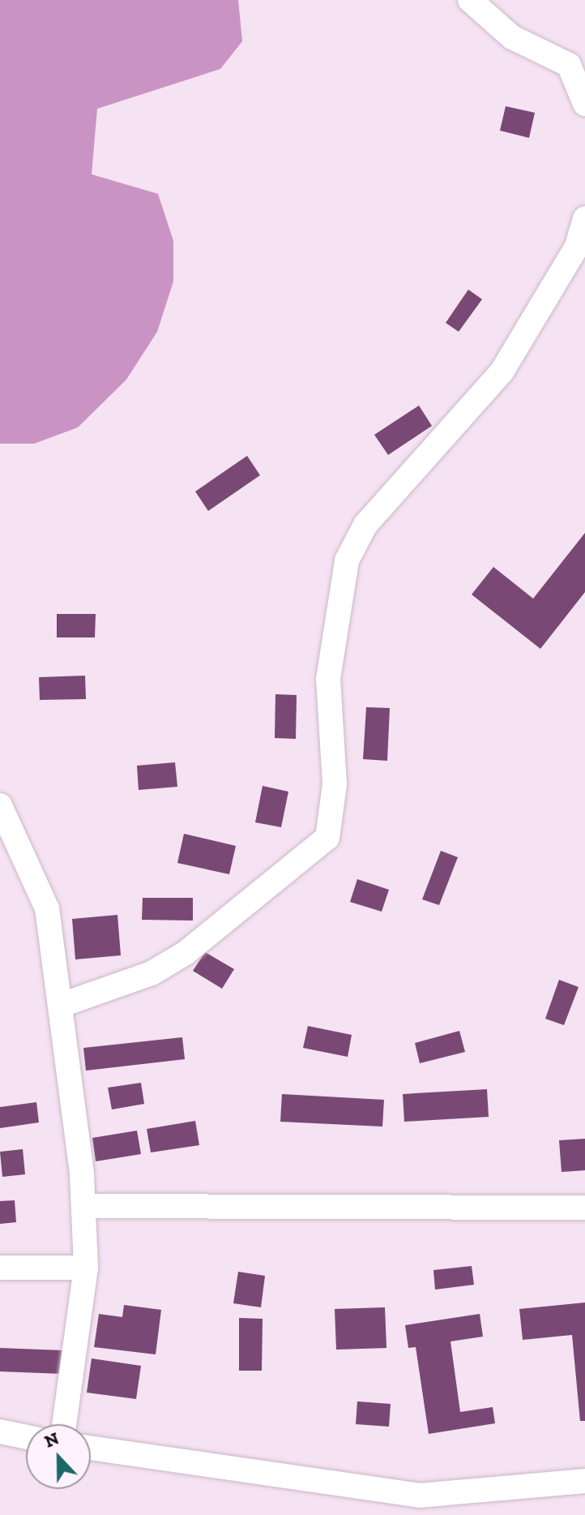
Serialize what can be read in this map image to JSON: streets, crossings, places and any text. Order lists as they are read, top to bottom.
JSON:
{
  "north": "top"
}
